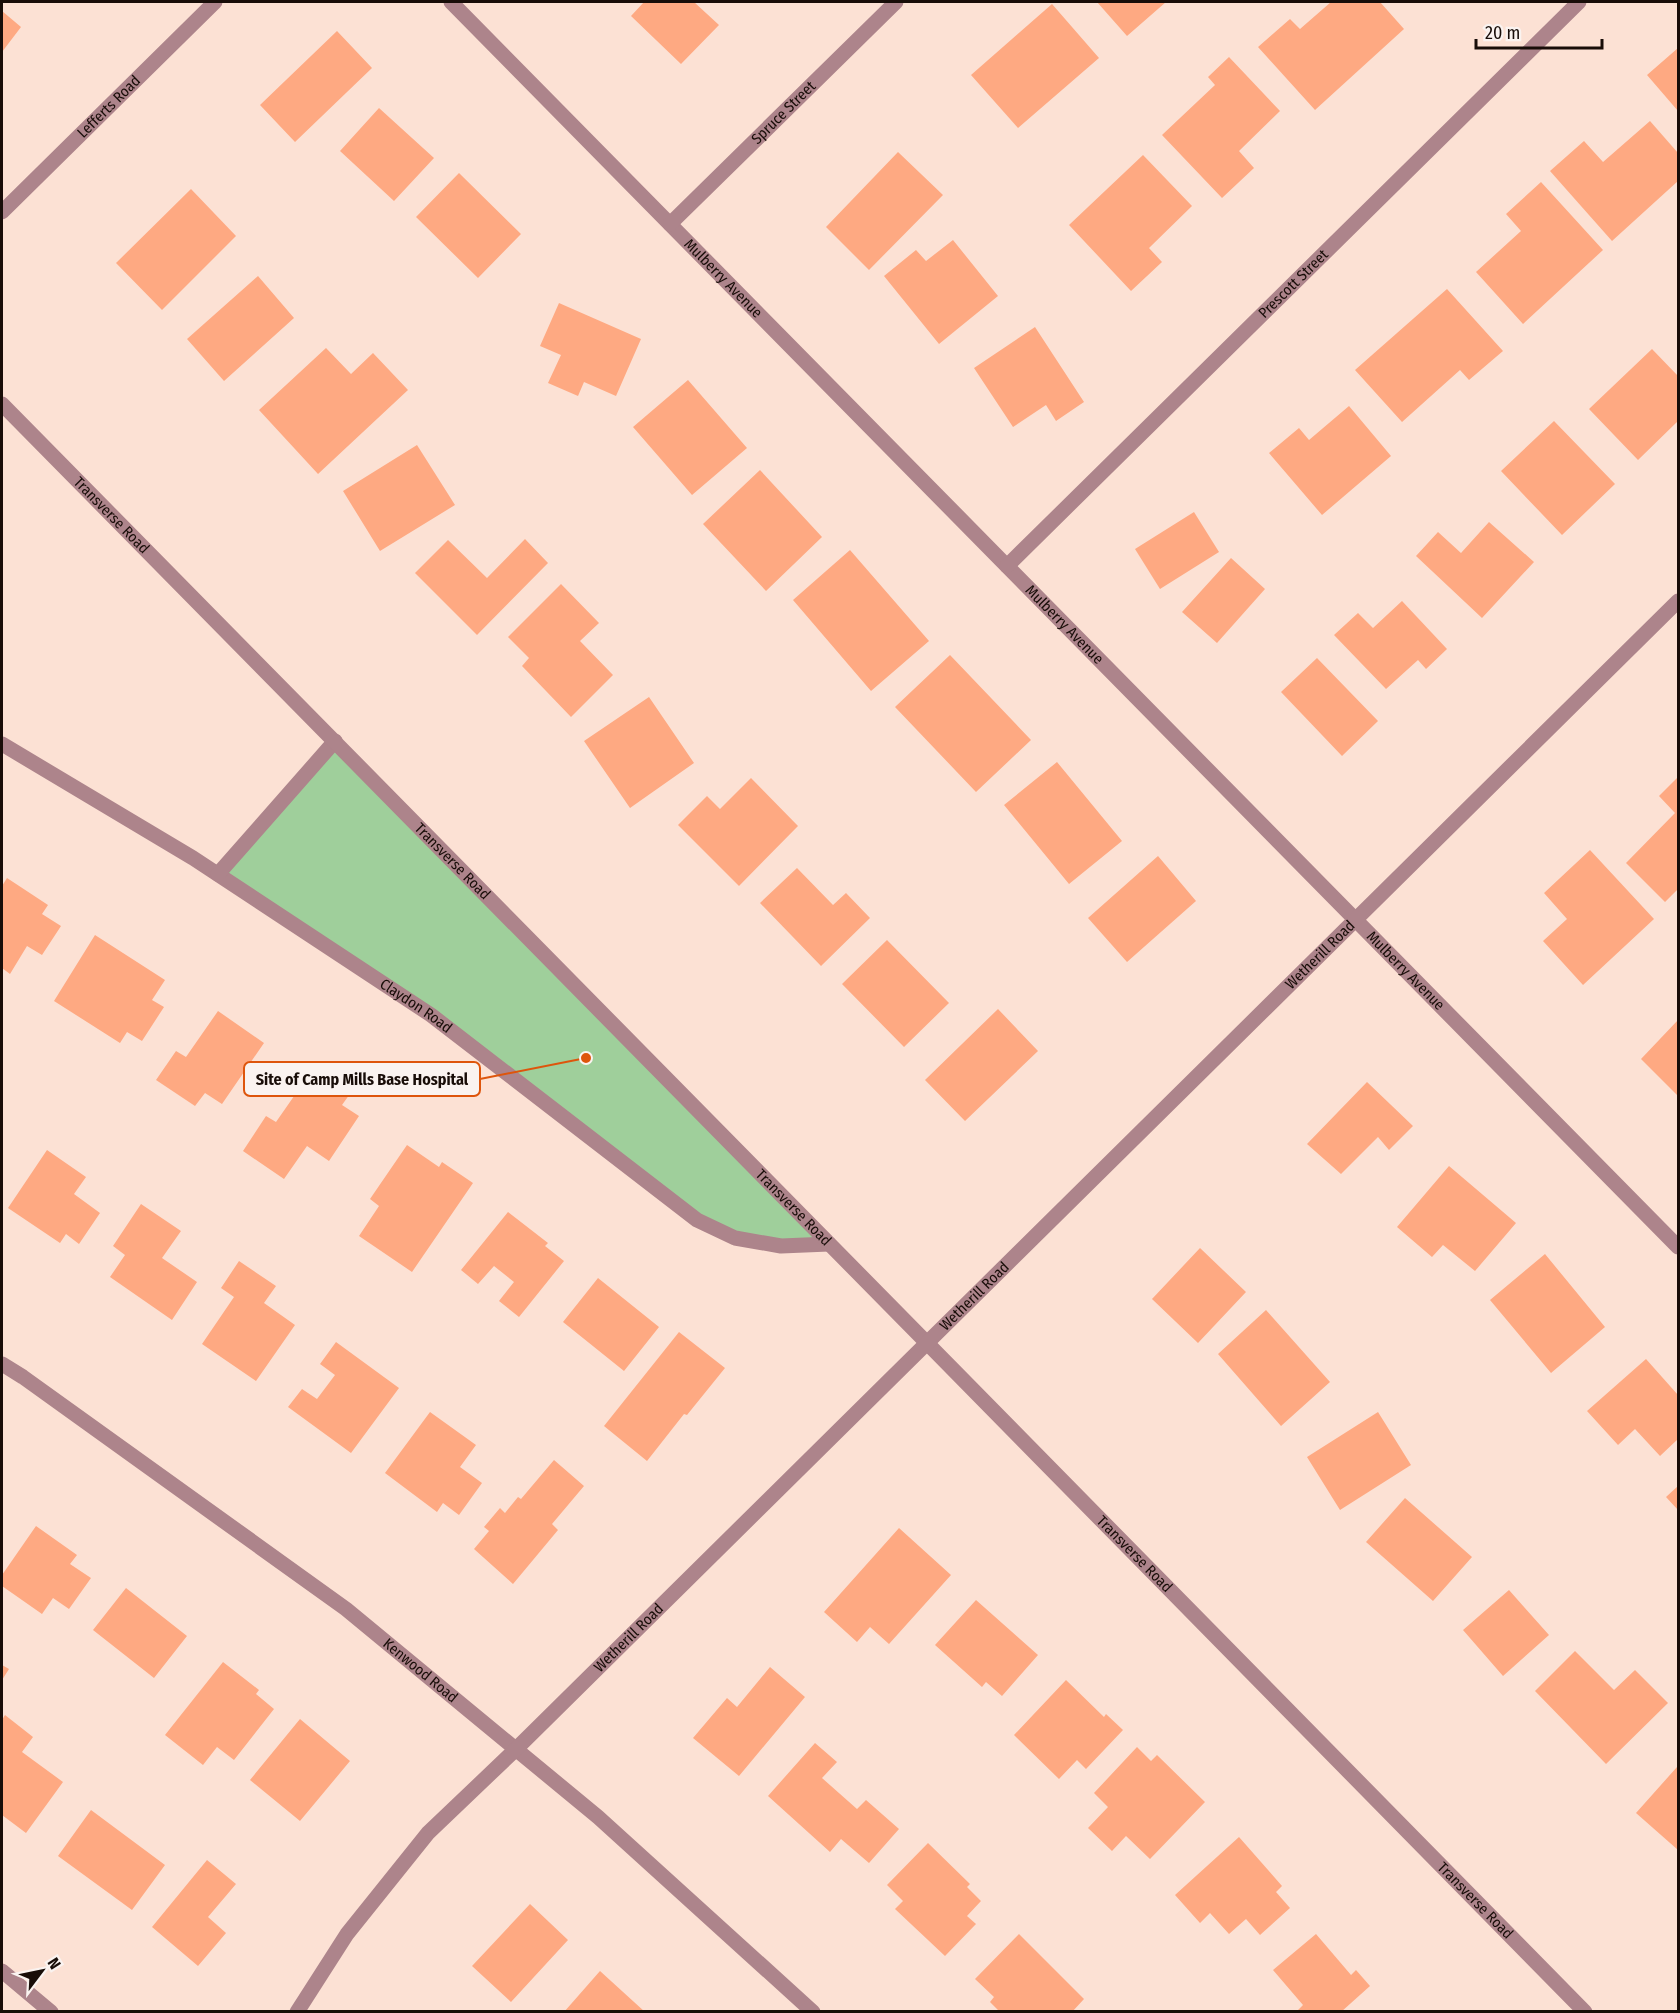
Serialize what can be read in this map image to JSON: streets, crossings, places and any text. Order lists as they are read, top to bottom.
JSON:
{
  "streets": {
    "street": [
      "Lefferts Road",
      "Spruce Street",
      "Mulberry Avenue",
      "Prescott Street",
      "Transverse Road",
      "Wetherill Road",
      "Claydon Road",
      "Kenwood Road"
    ]
  },
  "crossings": [
    ["Spruce Street", "Mulberry Avenue"],
    ["Mulberry Avenue", "Prescott Street"],
    ["Mulberry Avenue", "Wetherill Road"],
    ["Transverse Road", "Wetherill Road"],
    ["Transverse Road", "Claydon Road"],
    ["Wetherill Road", "Kenwood Road"]
  ],
  "places": ["Site of Camp Mills Base Hospital"],
  "scale_bar": "20 m",
  "north": "top right"
}
